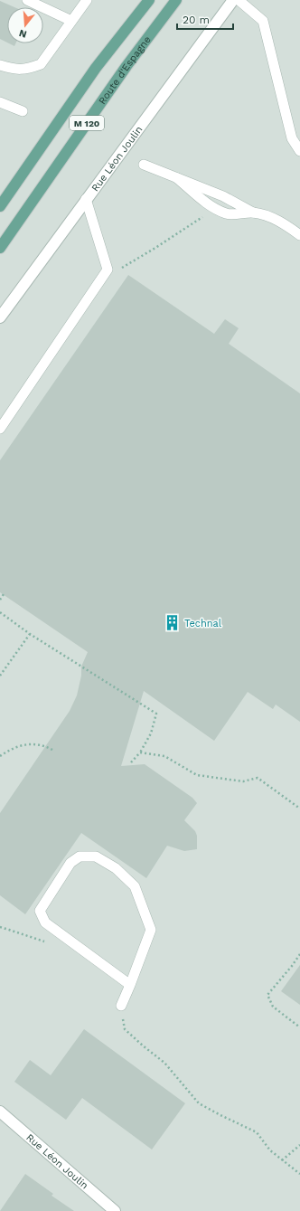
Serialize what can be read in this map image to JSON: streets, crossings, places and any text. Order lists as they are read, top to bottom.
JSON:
{
  "streets": {
    "main road": ["Route d'Espagne", "M 120"],
    "street": ["Rue Léon Joulin"]
  },
  "places": {
    "building": ["Technal"]
  },
  "scale_bar": "20 m",
  "north": "bottom"
}
